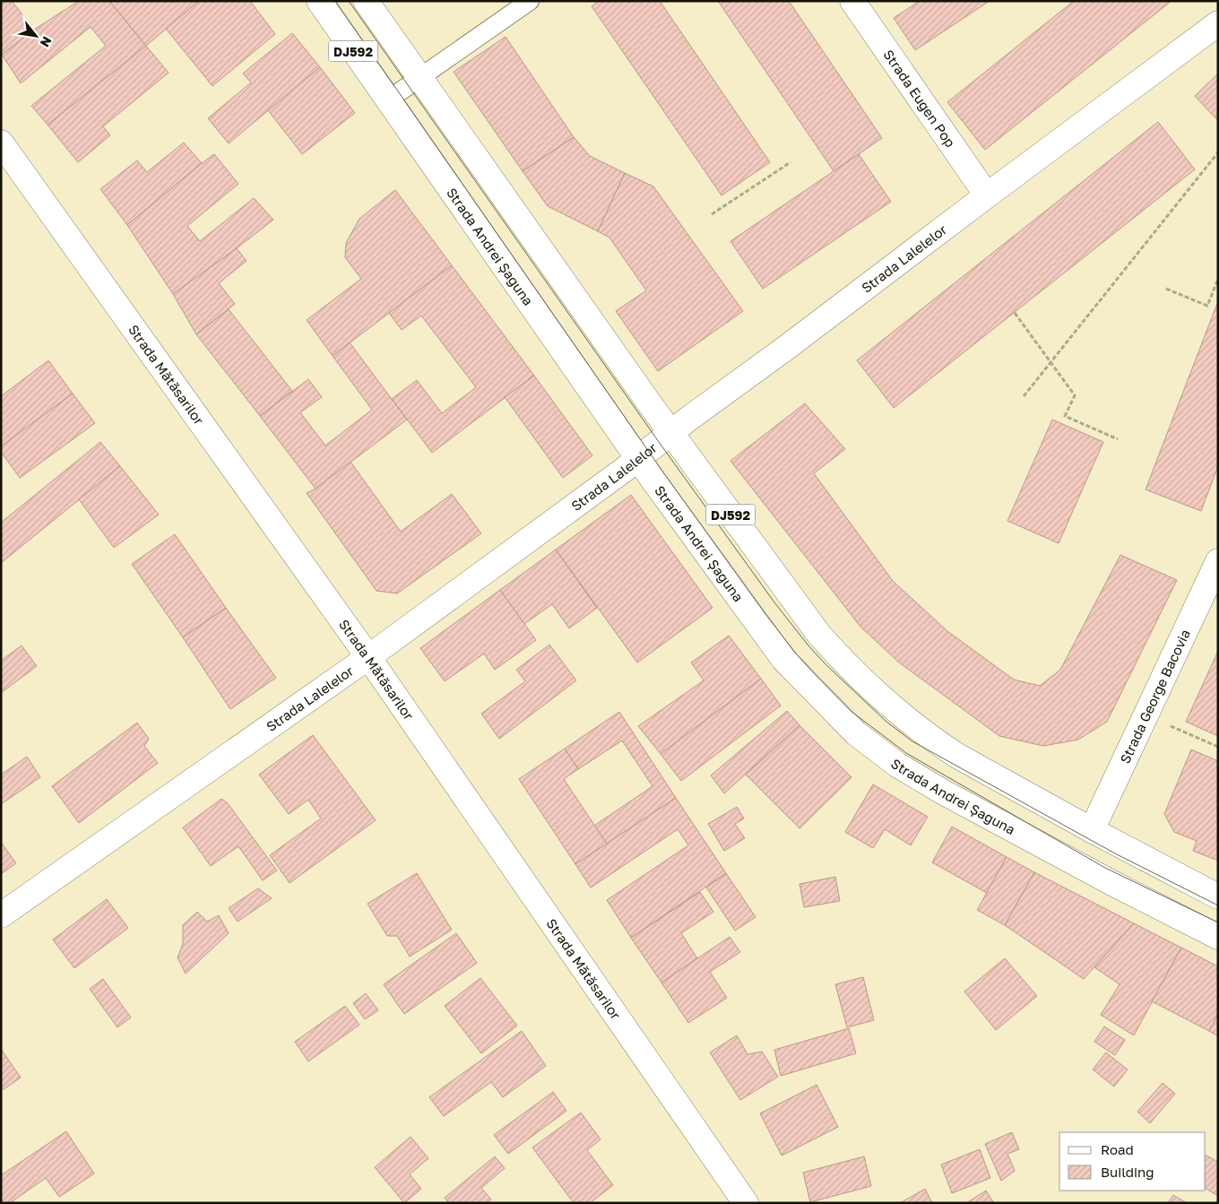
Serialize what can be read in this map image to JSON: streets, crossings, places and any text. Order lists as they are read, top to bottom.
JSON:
{
  "streets": {
    "street": [
      "DJ592",
      "Strada Eugen Pop",
      "Strada Andrei Șaguna",
      "Strada Lalelelor",
      "Strada Mătăsarilor",
      "Strada George Bacovia"
    ]
  },
  "crossings": [
    ["DJ592", "Strada Lalelelor"],
    ["DJ592", "Strada George Bacovia"],
    ["Strada Eugen Pop", "Strada Lalelelor"],
    ["Strada Andrei Șaguna", "Strada Lalelelor"],
    ["Strada Lalelelor", "Strada Mătăsarilor"]
  ],
  "legend": ["Road", "Building"],
  "north": "bottom right"
}
